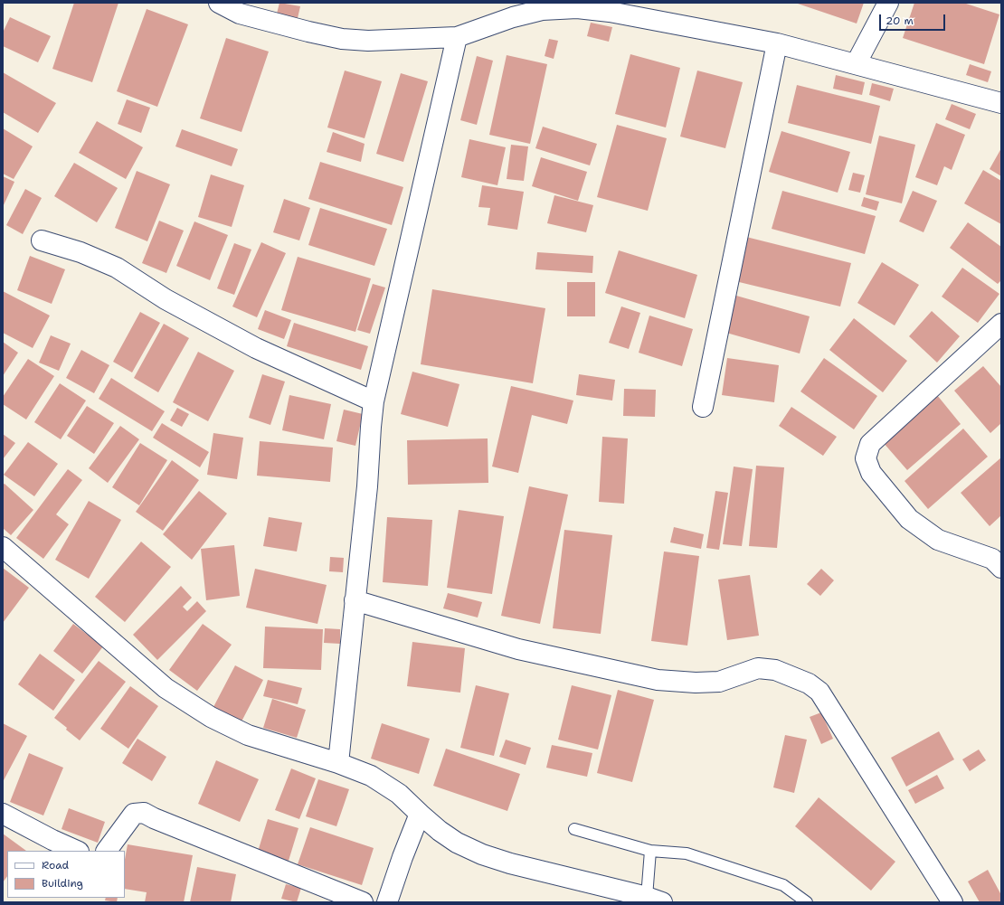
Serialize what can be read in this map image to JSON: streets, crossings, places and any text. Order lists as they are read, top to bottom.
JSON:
{
  "legend": ["Road", "Building"],
  "scale_bar": "20 m"
}
